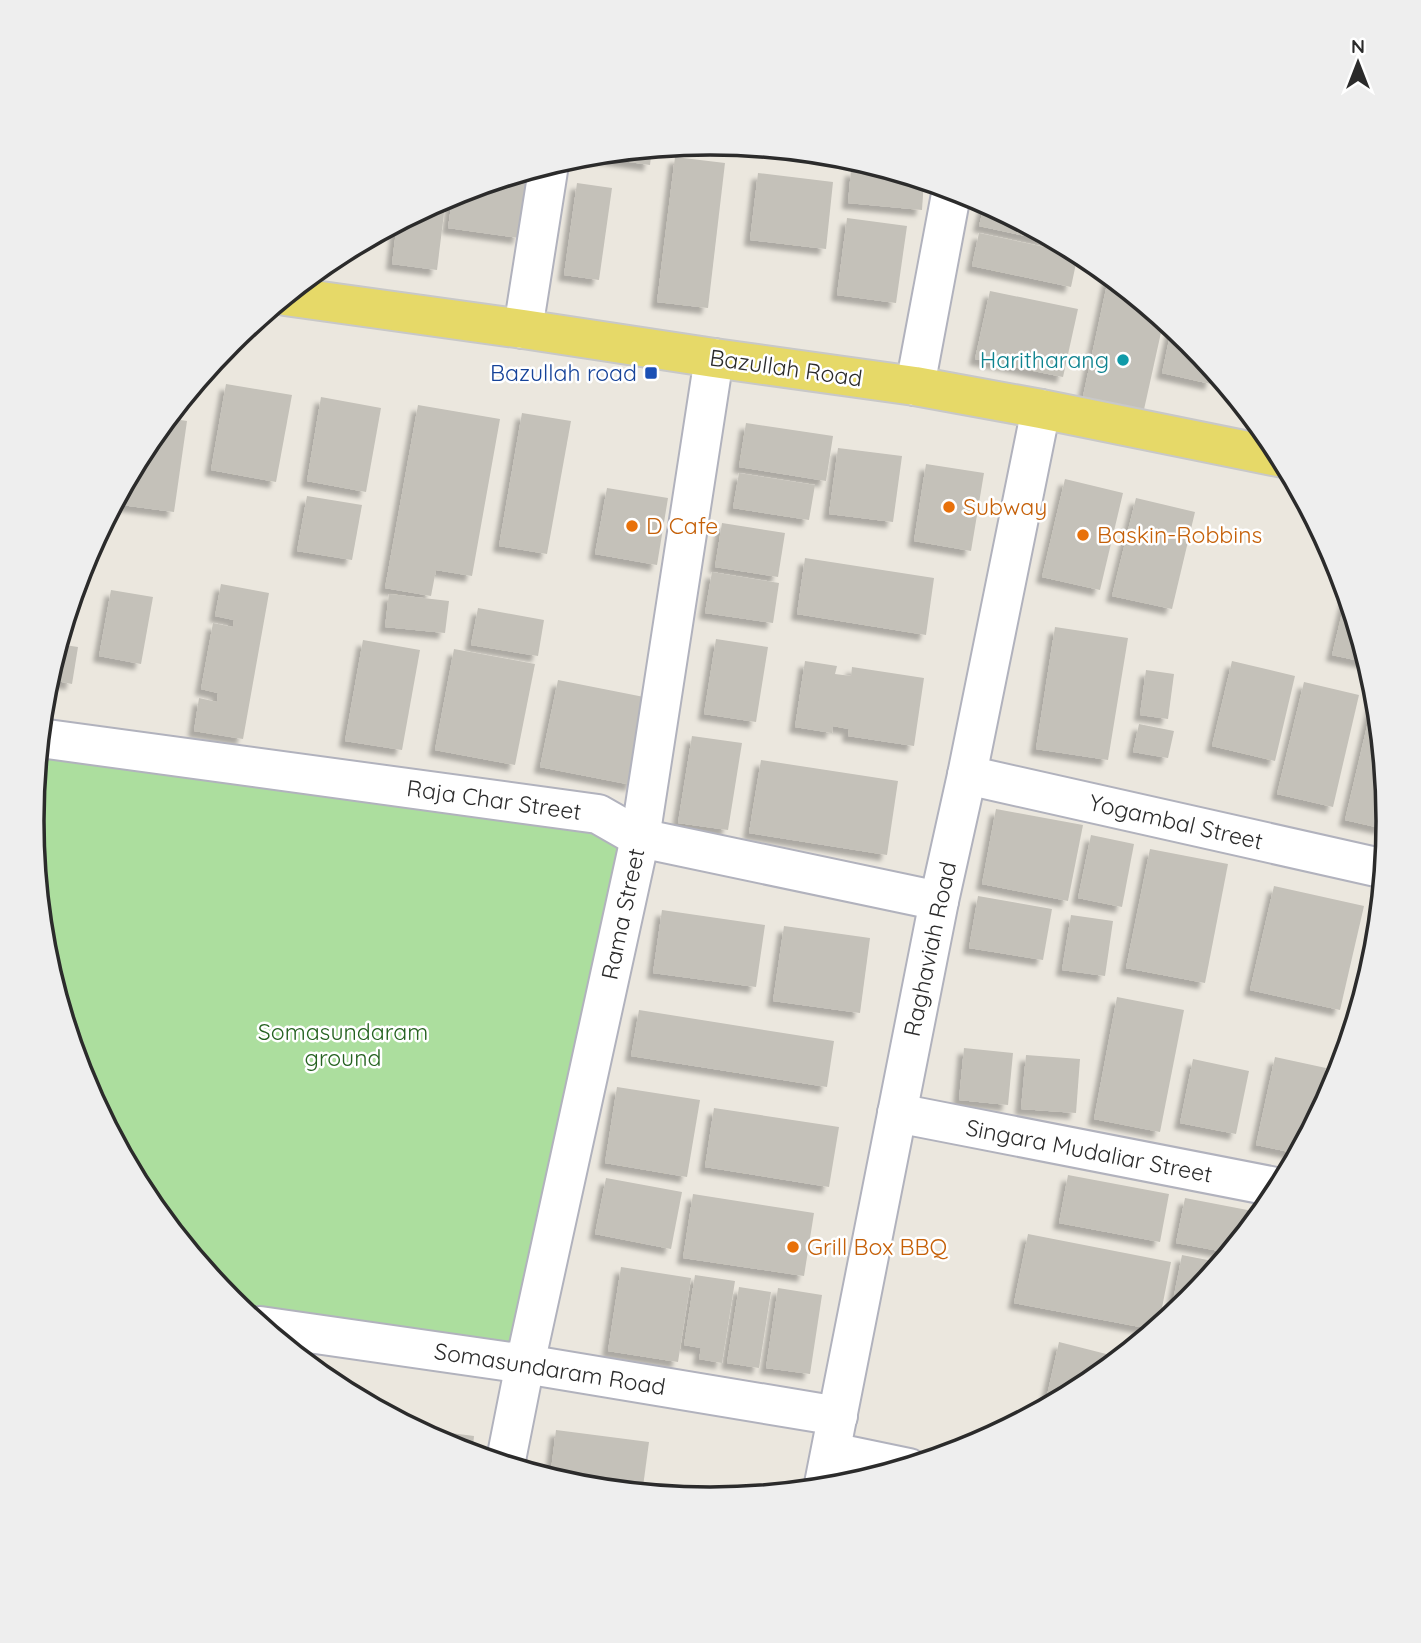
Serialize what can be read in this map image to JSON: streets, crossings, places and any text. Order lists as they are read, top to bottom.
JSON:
{
  "streets": {
    "main road": ["Bazullah Road"],
    "street": [
      "Raja Char Street",
      "Yogambal Street",
      "Rama Street",
      "Raghaviah Road",
      "Singara Mudaliar Street",
      "Somasundaram Road"
    ]
  },
  "crossings": [
    ["Bazullah Road", "Rama Street"],
    ["Bazullah Road", "Raghaviah Road"],
    ["Raja Char Street", "Rama Street"],
    ["Raja Char Street", "Raghaviah Road"],
    ["Yogambal Street", "Raghaviah Road"],
    ["Rama Street", "Somasundaram Road"],
    ["Raghaviah Road", "Singara Mudaliar Street"],
    ["Raghaviah Road", "Somasundaram Road"]
  ],
  "parks": ["Somasundaram ground"],
  "places": {
    "other": [
      "Haritharang",
      "Subway",
      "D Cafe",
      "Baskin-Robbins",
      "Grill Box BBQ"
    ],
    "transit": ["Bazullah road"]
  },
  "north": "top"
}
